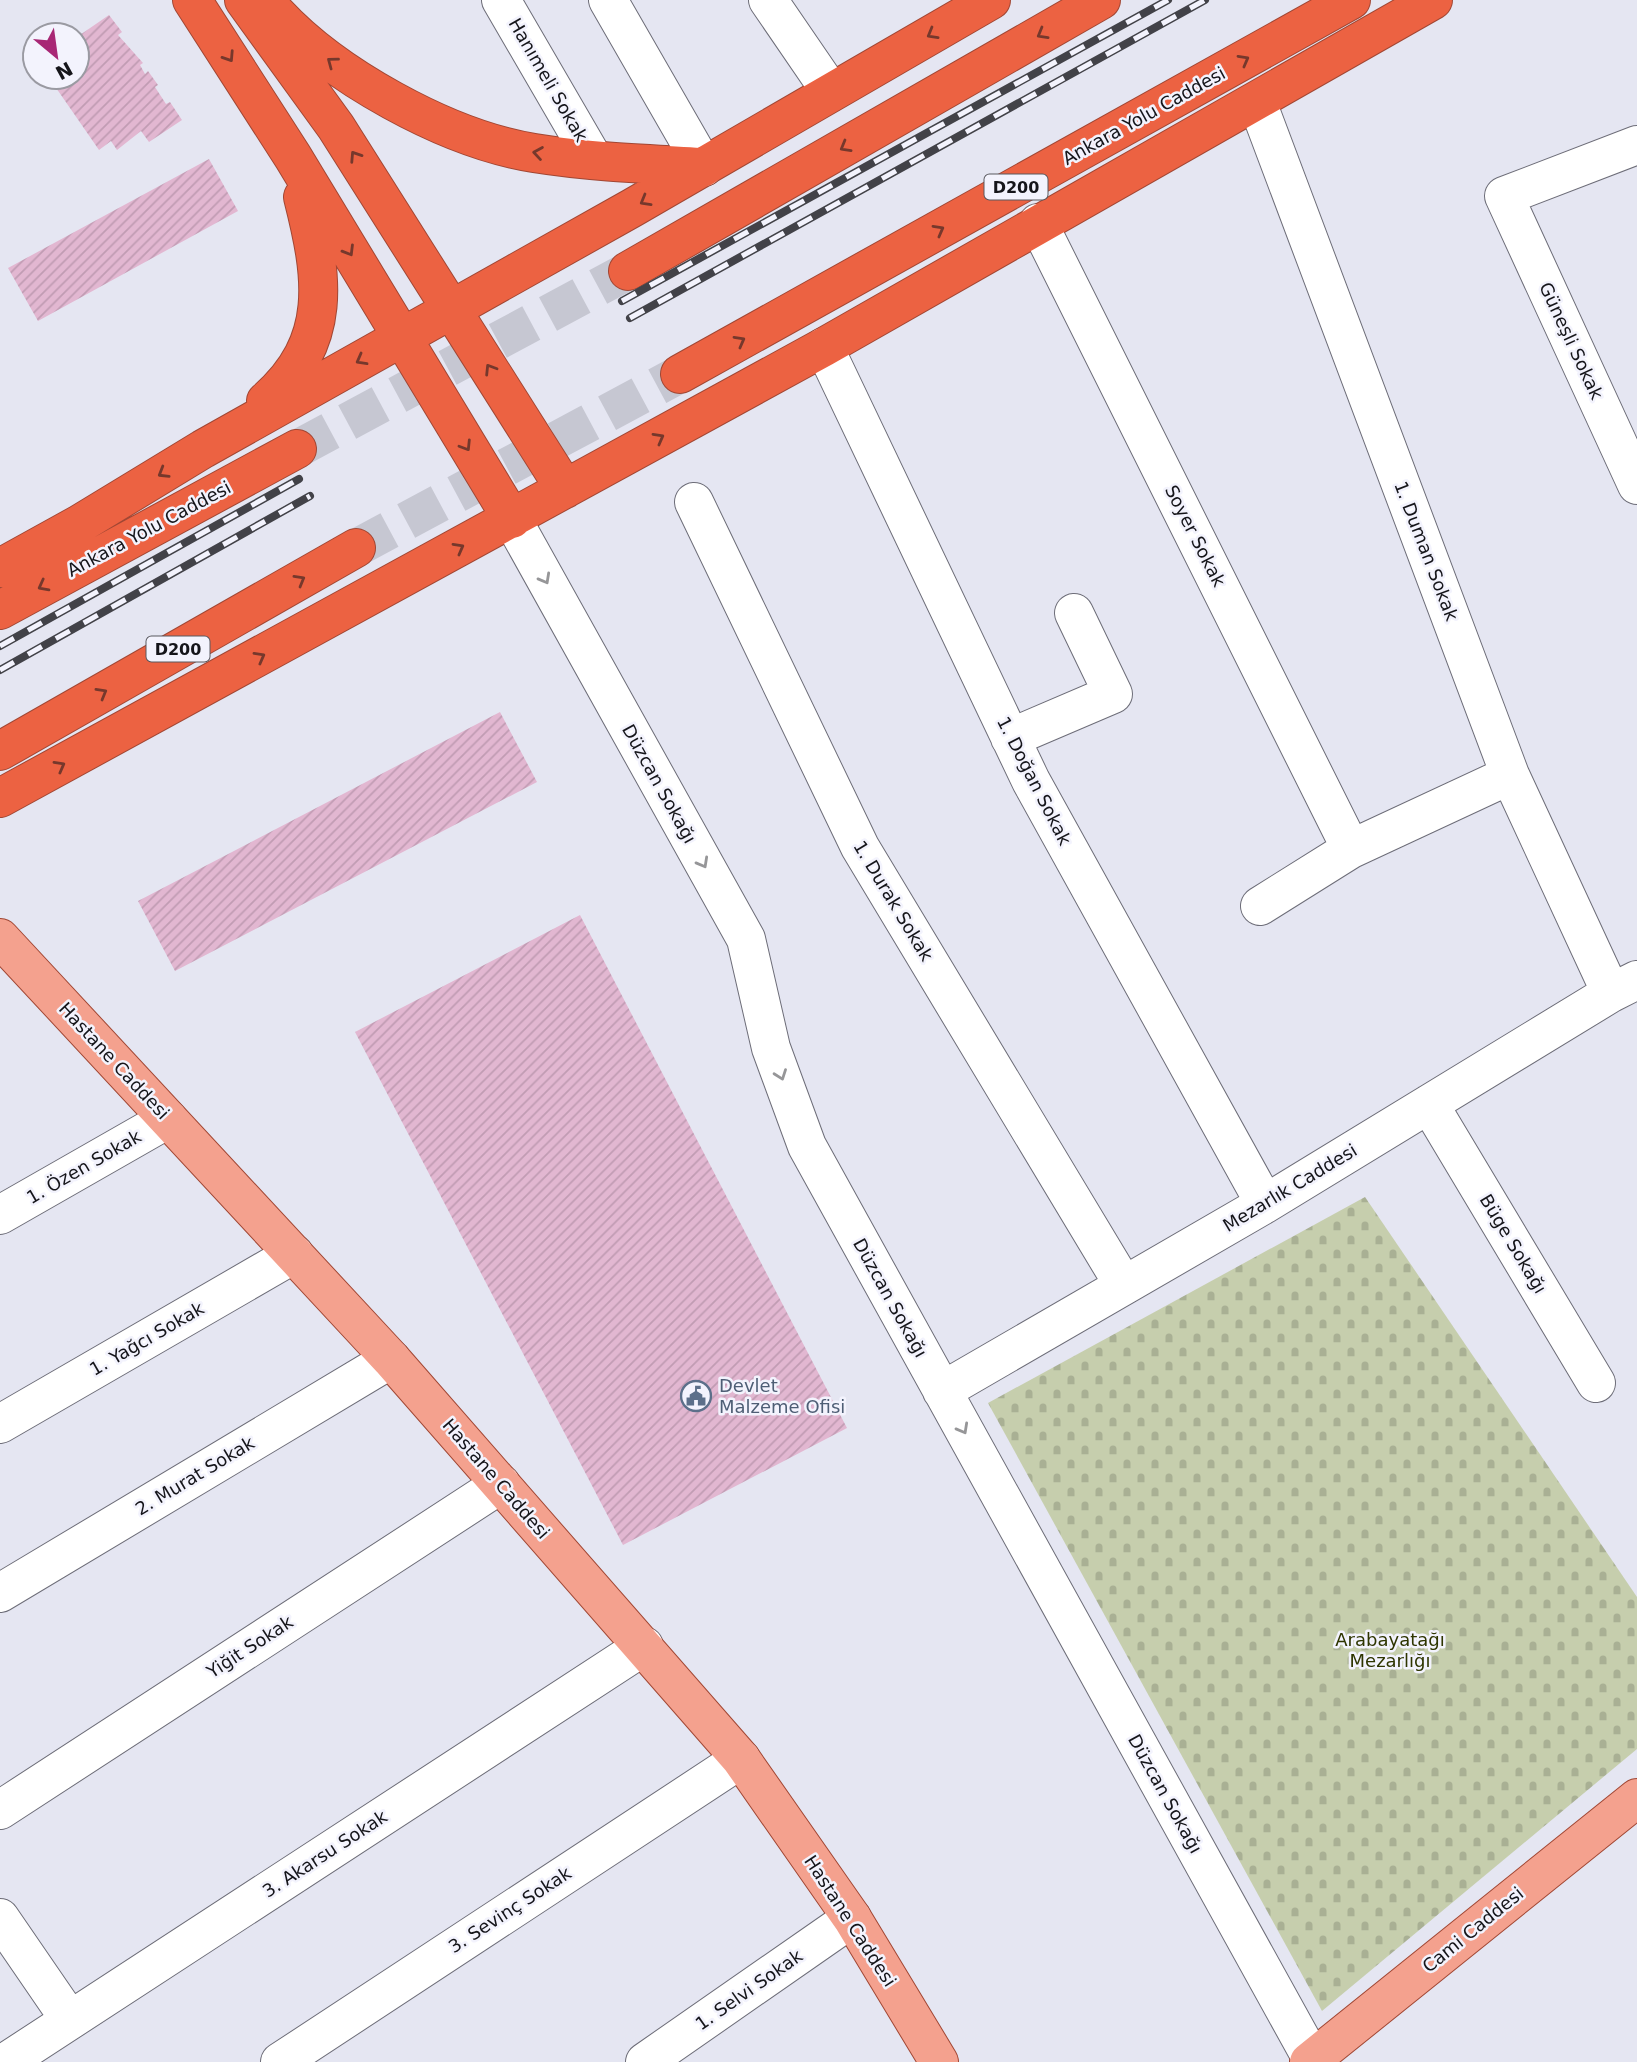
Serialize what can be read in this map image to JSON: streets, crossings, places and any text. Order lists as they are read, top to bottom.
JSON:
{
  "streets": {
    "highway": ["Ankara Yolu Caddesi", "D200"],
    "main road": ["Hastane Caddesi", "Cami Caddesi"],
    "street": [
      "Hanımeli Sokak",
      "Güneşli Sokak",
      "Soyer Sokak",
      "1. Duman Sokak",
      "1. Doğan Sokak",
      "Düzcan Sokağı",
      "1. Durak Sokak",
      "1. Özen Sokak",
      "Mezarlık Caddesi",
      "Büge Sokağı",
      "1. Yağcı Sokak",
      "2. Murat Sokak",
      "Yiğit Sokak",
      "3. Akarsu Sokak",
      "3. Sevinç Sokak",
      "1. Selvi Sokak"
    ]
  },
  "crossings": [
    ["1. Duman Sokak", "Mezarlık Caddesi"],
    ["1. Doğan Sokak", "Mezarlık Caddesi"],
    ["Düzcan Sokağı", "Mezarlık Caddesi"],
    ["Düzcan Sokağı", "Cami Caddesi"],
    ["1. Durak Sokak", "Mezarlık Caddesi"],
    ["Hastane Caddesi", "1. Özen Sokak"],
    ["Hastane Caddesi", "1. Yağcı Sokak"],
    ["Hastane Caddesi", "2. Murat Sokak"],
    ["Hastane Caddesi", "Yiğit Sokak"],
    ["Hastane Caddesi", "3. Akarsu Sokak"],
    ["Hastane Caddesi", "3. Sevinç Sokak"],
    ["Hastane Caddesi", "1. Selvi Sokak"],
    ["Mezarlık Caddesi", "Büge Sokağı"]
  ],
  "one_way": ["Düzcan Sokağı"],
  "parks": ["Arabayatağı Mezarlığı"],
  "places": {
    "public building": ["Devlet Malzeme Ofisi"]
  },
  "north": "bottom right"
}
